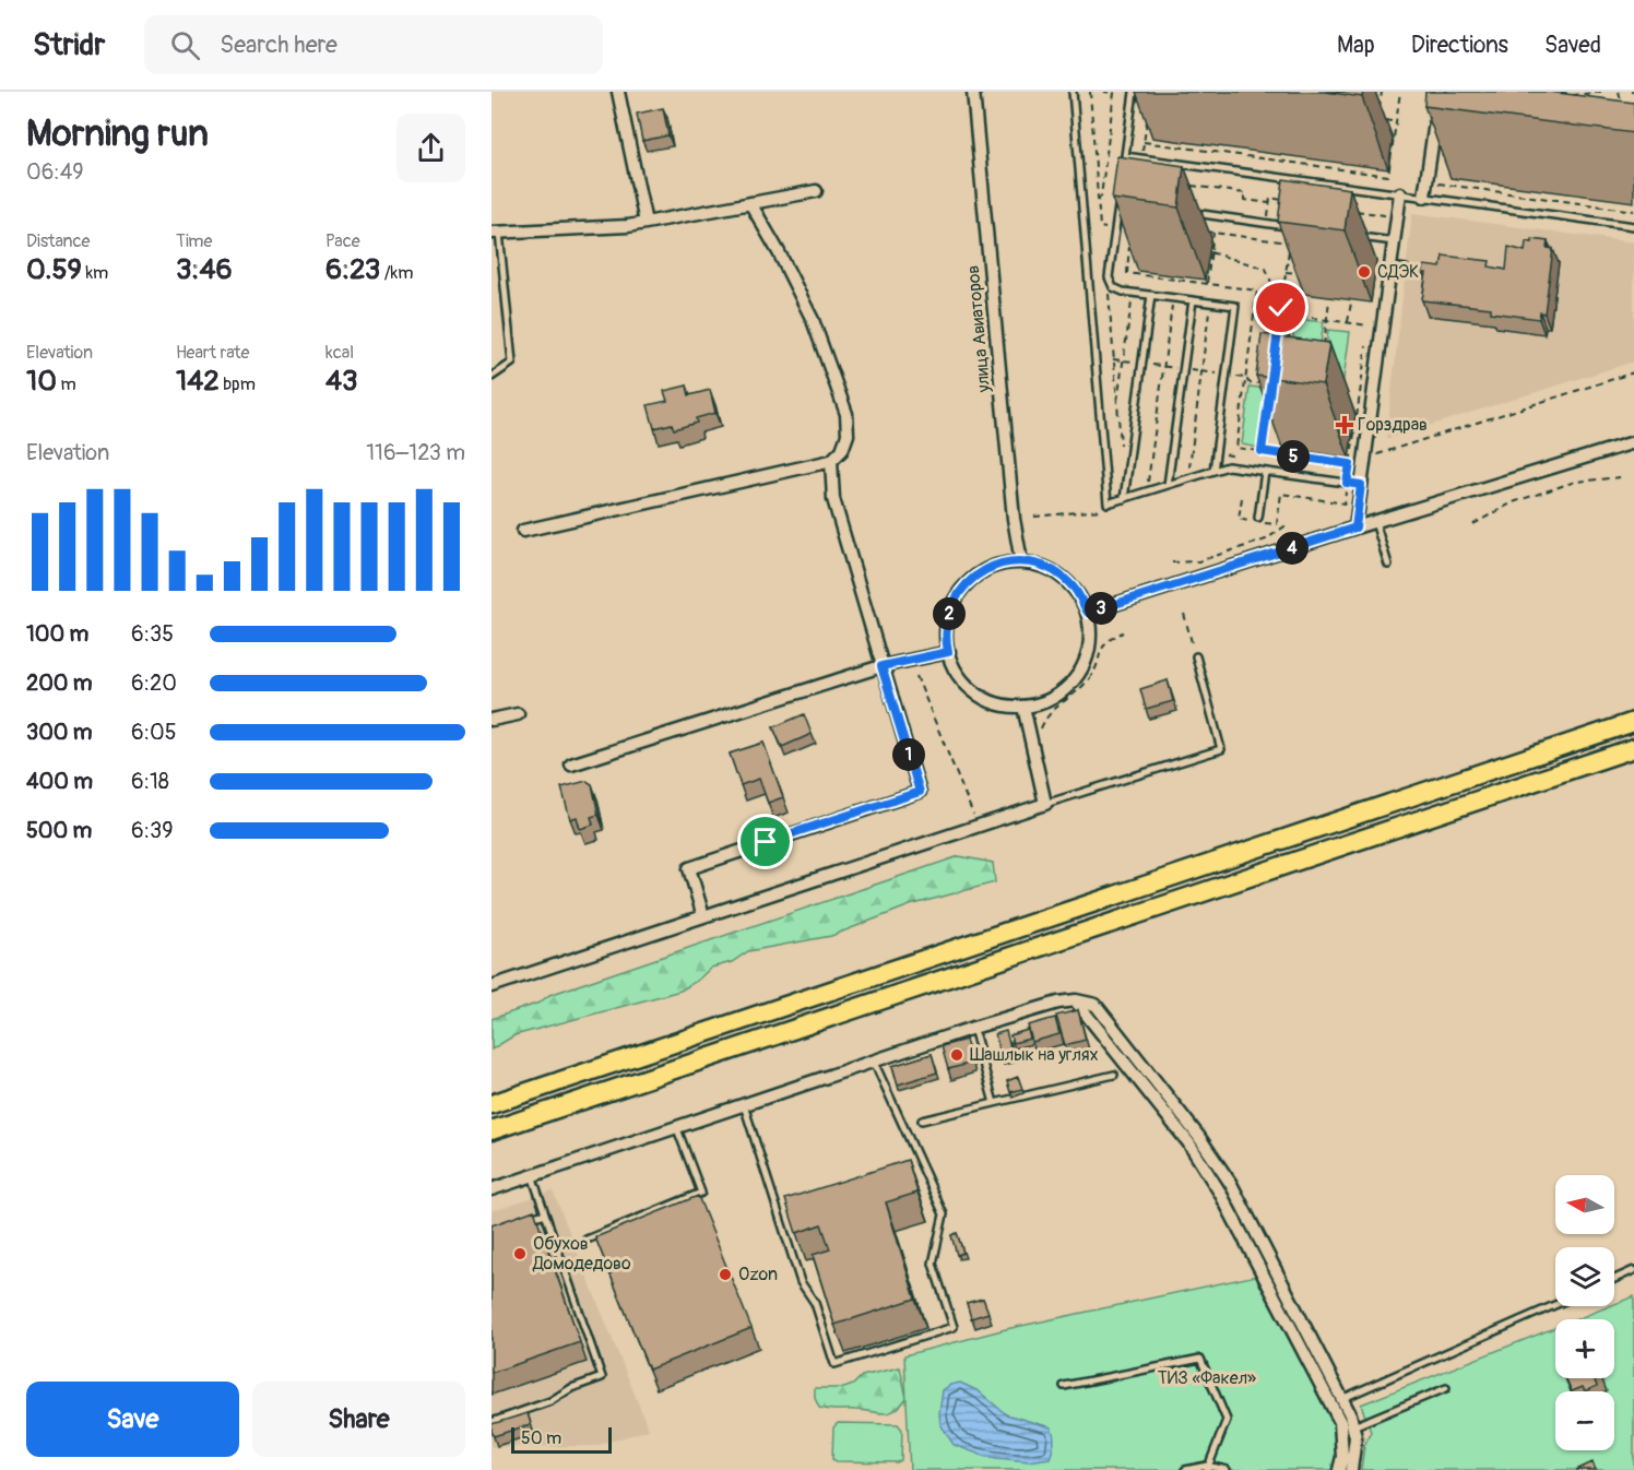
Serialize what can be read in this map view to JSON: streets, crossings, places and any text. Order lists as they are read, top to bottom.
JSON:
{
  "streets": {
    "street": ["улица Авиаторов"]
  },
  "parks": ["ТИЗ «Факел»"],
  "places": {
    "other": [
      "СДЭК",
      "Шашлык на углях",
      "Обухов Домодедово",
      "Ozon"
    ],
    "health": ["Горздрав"]
  },
  "scale_bar": "50 m",
  "north": "left",
  "page": {
    "header": "Stridr",
    "search": "Search here",
    "nav": ["Map", "Directions", "Saved"],
    "heading": ["Morning run", "06:49"],
    "stats": [
      ["Distance", "0.59 km"],
      ["Time", "3:46"],
      ["Pace", "6:23 /km"],
      ["Elevation", "10 m"],
      ["Heart rate", "142 bpm"],
      ["kcal", "43"]
    ],
    "chart": ["Elevation", "116–123 m"],
    "pins": [
      "5",
      "4",
      "3",
      "2",
      "1"
    ],
    "list": [
      {
        "name": "100 m",
        "note": "6:35"
      },
      {
        "name": "200 m",
        "note": "6:20"
      },
      {
        "name": "300 m",
        "note": "6:05"
      },
      {
        "name": "400 m",
        "note": "6:18"
      },
      {
        "name": "500 m",
        "note": "6:39"
      }
    ],
    "map_buttons": ["+", "−"],
    "buttons": ["Save", "Share"],
    "scale": "50 m"
  }
}
